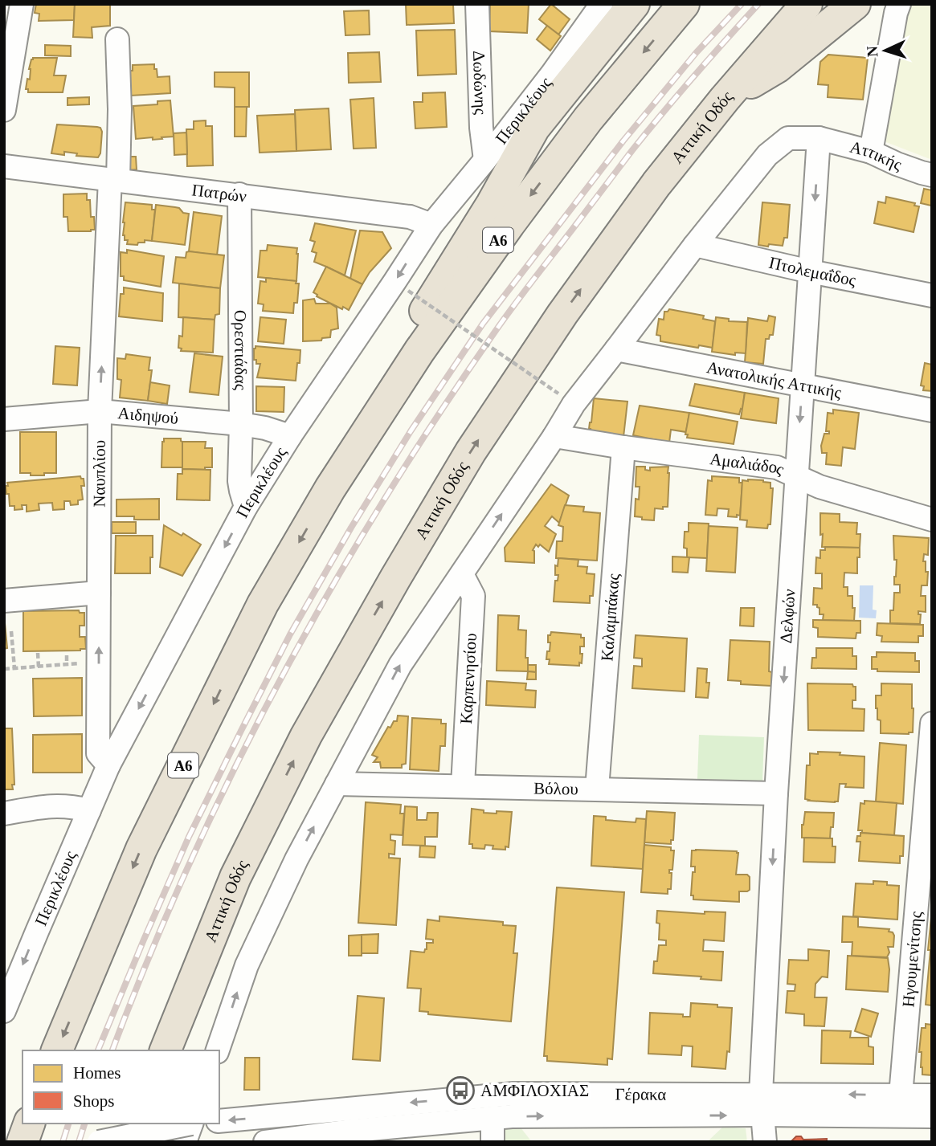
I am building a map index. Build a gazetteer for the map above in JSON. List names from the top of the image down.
{
  "streets": {
    "highway": ["Αττική Οδός", "Α6"],
    "street": [
      "Δωδώνης",
      "Περικλέους",
      "Αττικής",
      "Πατρών",
      "Πτολεμαΐδος",
      "Ορεστιάδας",
      "Ανατολικής Αττικής",
      "Αιδηψού",
      "Αμαλιάδος",
      "Ναυπλίου",
      "Δελφών",
      "Καλαμπάκας",
      "Καρπενησίου",
      "Βόλου",
      "Ηγουμενίτσης",
      "Γέρακα"
    ]
  },
  "crossings": [
    ["Δωδώνης", "Περικλέους"],
    ["Περικλέους", "Πατρών"],
    ["Περικλέους", "Ορεστιάδας"],
    ["Περικλέους", "Αιδηψού"],
    ["Περικλέους", "Ναυπλίου"],
    ["Αττικής", "Δελφών"],
    ["Πατρών", "Ορεστιάδας"],
    ["Πατρών", "Ναυπλίου"],
    ["Πτολεμαΐδος", "Δελφών"],
    ["Ορεστιάδας", "Αιδηψού"],
    ["Ανατολικής Αττικής", "Δελφών"],
    ["Αιδηψού", "Ναυπλίου"],
    ["Αμαλιάδος", "Δελφών"],
    ["Αμαλιάδος", "Καλαμπάκας"],
    ["Δελφών", "Βόλου"],
    ["Δελφών", "Γέρακα"],
    ["Καλαμπάκας", "Βόλου"],
    ["Καρπενησίου", "Βόλου"],
    ["Ηγουμενίτσης", "Γέρακα"]
  ],
  "one_way": ["Περικλέους", "Ναυπλίου", "Δελφών"],
  "places": {
    "bus stop": ["ΑΜΦΙΛΟΧΙΑΣ"]
  },
  "legend": ["Homes", "Shops"],
  "north": "left"
}
